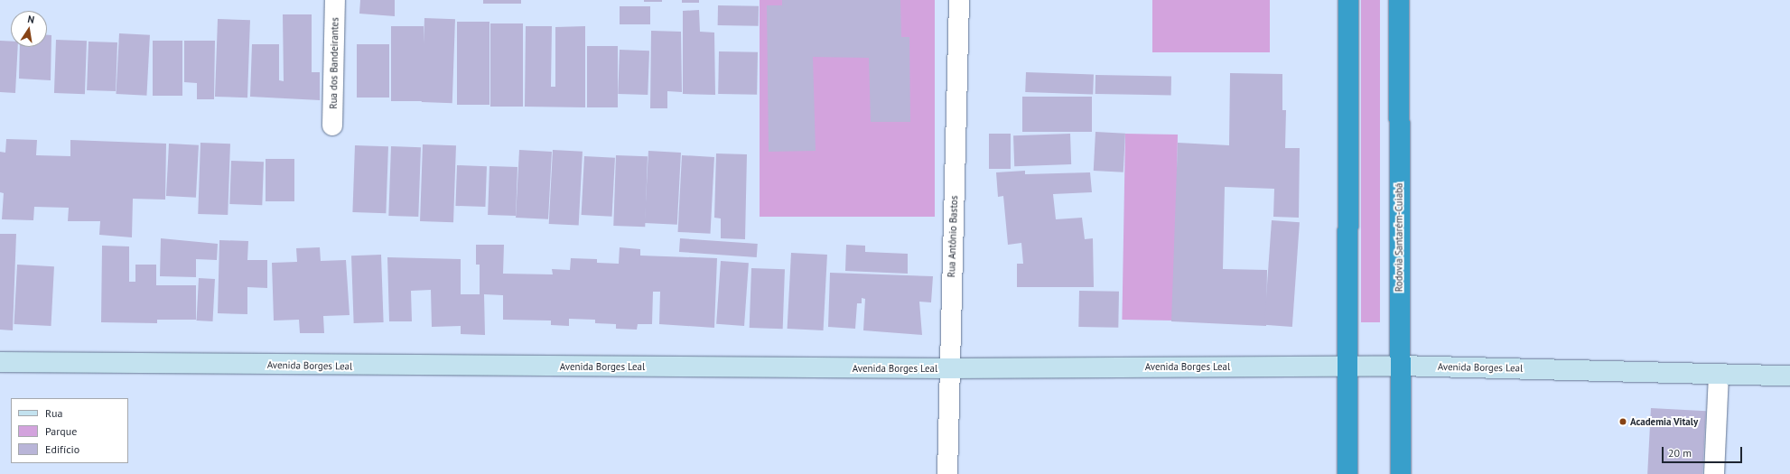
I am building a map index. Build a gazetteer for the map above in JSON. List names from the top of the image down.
{
  "streets": {
    "highway": ["Rodovia Santarém-Cuiabá"],
    "street": ["Rua dos Bandeirantes", "Rua Antônio Bastos", "Avenida Borges Leal"]
  },
  "crossings": [
    ["Rua Antônio Bastos", "Avenida Borges Leal"],
    ["Rodovia Santarém-Cuiabá", "Avenida Borges Leal"]
  ],
  "places": ["Academia Vitaly"],
  "legend": ["Rua", "Parque", "Edifício"],
  "scale_bar": "20 m",
  "north": "top"
}
